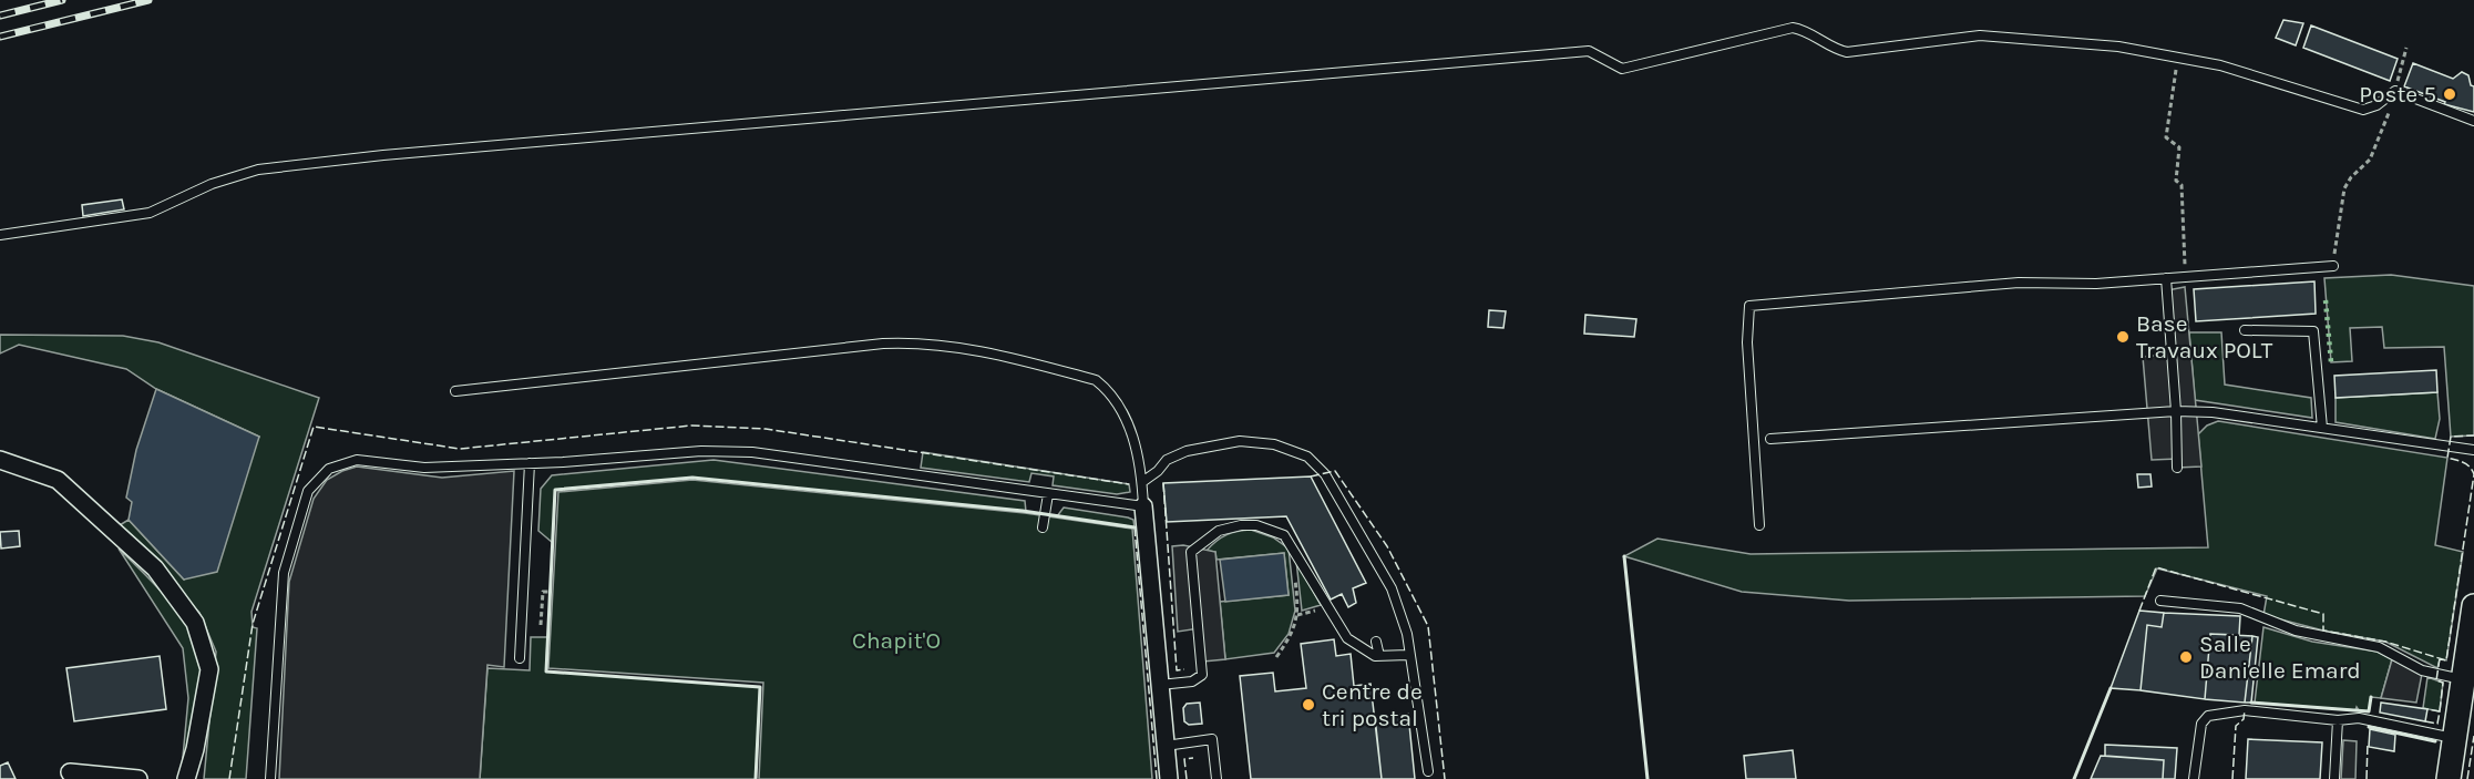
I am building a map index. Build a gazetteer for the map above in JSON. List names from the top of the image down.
{
  "parks": ["Chapit'O"],
  "places": [
    "Poste 5",
    "Base Travaux POLT",
    "Salle Danielle Emard",
    "Centre de tri postal"
  ]
}
